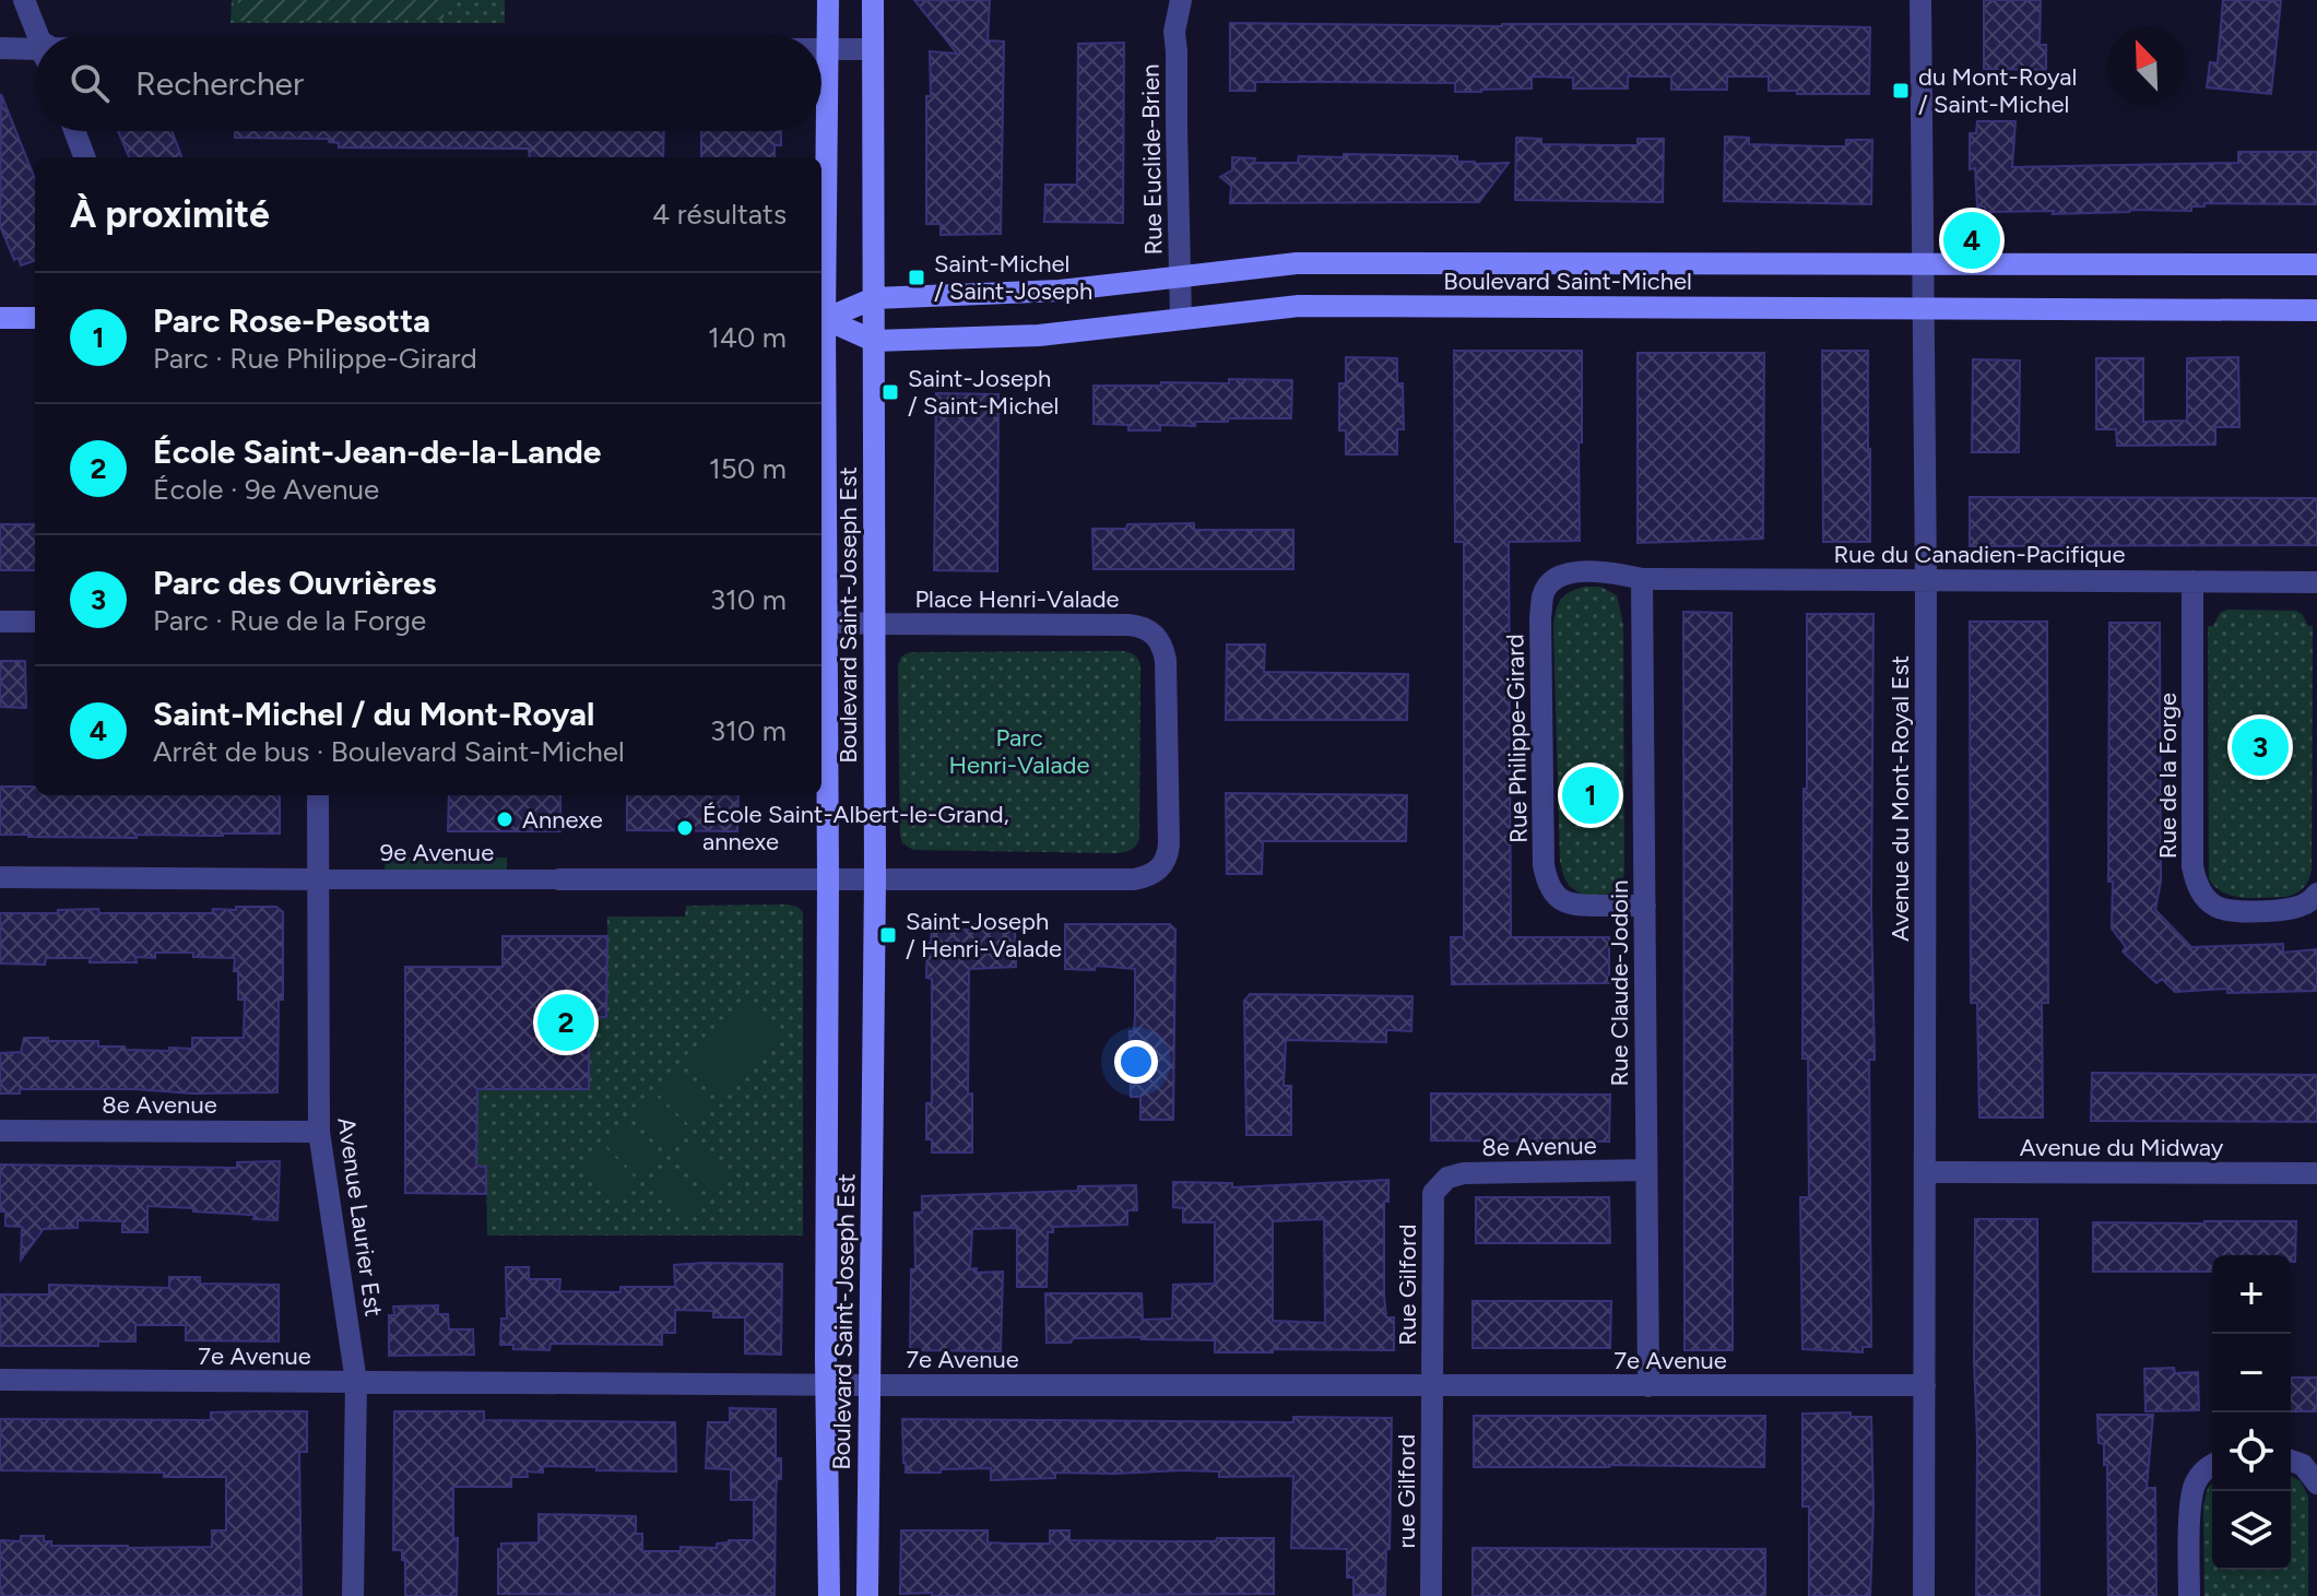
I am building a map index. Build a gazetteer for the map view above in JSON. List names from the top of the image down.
{
  "streets": {
    "main road": ["Boulevard Saint-Michel", "Boulevard Saint-Joseph Est"],
    "street": [
      "Rue Euclide-Brien",
      "Rue du Canadien-Pacifique",
      "Place Henri-Valade",
      "Rue Philippe-Girard",
      "Rue de la Forge",
      "Avenue du Mont-Royal Est",
      "9e Avenue",
      "Rue Claude-Jodoin",
      "8e Avenue",
      "Avenue du Midway",
      "Avenue Laurier Est",
      "Rue Gilford",
      "7e Avenue",
      "rue Gilford"
    ]
  },
  "crossings": [
    ["Rue Euclide-Brien", "Boulevard Saint-Michel"],
    ["Boulevard Saint-Michel", "Boulevard Saint-Joseph Est"],
    ["Boulevard Saint-Michel", "Avenue du Mont-Royal Est"],
    ["Rue du Canadien-Pacifique", "Rue Philippe-Girard"],
    ["Rue du Canadien-Pacifique", "Rue de la Forge"],
    ["Rue du Canadien-Pacifique", "Avenue du Mont-Royal Est"],
    ["Rue du Canadien-Pacifique", "Rue Claude-Jodoin"],
    ["Place Henri-Valade", "Boulevard Saint-Joseph Est"],
    ["Place Henri-Valade", "9e Avenue"],
    ["Boulevard Saint-Joseph Est", "9e Avenue"],
    ["Boulevard Saint-Joseph Est", "7e Avenue"],
    ["Rue Philippe-Girard", "Rue Claude-Jodoin"],
    ["Avenue du Mont-Royal Est", "Avenue du Midway"],
    ["Avenue du Mont-Royal Est", "7e Avenue"],
    ["9e Avenue", "Avenue Laurier Est"],
    ["Rue Claude-Jodoin", "8e Avenue"],
    ["Rue Claude-Jodoin", "7e Avenue"],
    ["8e Avenue", "Avenue Laurier Est"],
    ["8e Avenue", "Rue Gilford"],
    ["Avenue Laurier Est", "7e Avenue"],
    ["Rue Gilford", "7e Avenue"],
    ["Rue Gilford", "rue Gilford"],
    ["7e Avenue", "rue Gilford"]
  ],
  "parks": ["Parc Henri-Valade"],
  "places": {
    "transit": [
      "du Mont-Royal / Saint-Michel",
      "Saint-Michel / Saint-Joseph",
      "Saint-Joseph / Saint-Michel",
      "Saint-Joseph / Henri-Valade"
    ],
    "other": ["Annexe", "École Saint-Albert-le-Grand, annexe"]
  },
  "north": "top left",
  "page": {
    "search": "Rechercher",
    "heading": ["À proximité", "4 résultats"],
    "pins": [
      "4",
      "3",
      "1",
      "2"
    ],
    "list": [
      {
        "mark": "1",
        "name": "Parc Rose-Pesotta",
        "note": "Parc · Rue Philippe-Girard",
        "value": "140 m"
      },
      {
        "mark": "2",
        "name": "École Saint-Jean-de-la-Lande",
        "note": "École · 9e Avenue",
        "value": "150 m"
      },
      {
        "mark": "3",
        "name": "Parc des Ouvrières",
        "note": "Parc · Rue de la Forge",
        "value": "310 m"
      },
      {
        "mark": "4",
        "name": "Saint-Michel / du Mont-Royal",
        "note": "Arrêt de bus · Boulevard Saint-Michel",
        "value": "310 m"
      }
    ],
    "map_buttons": ["+", "−"]
  }
}
